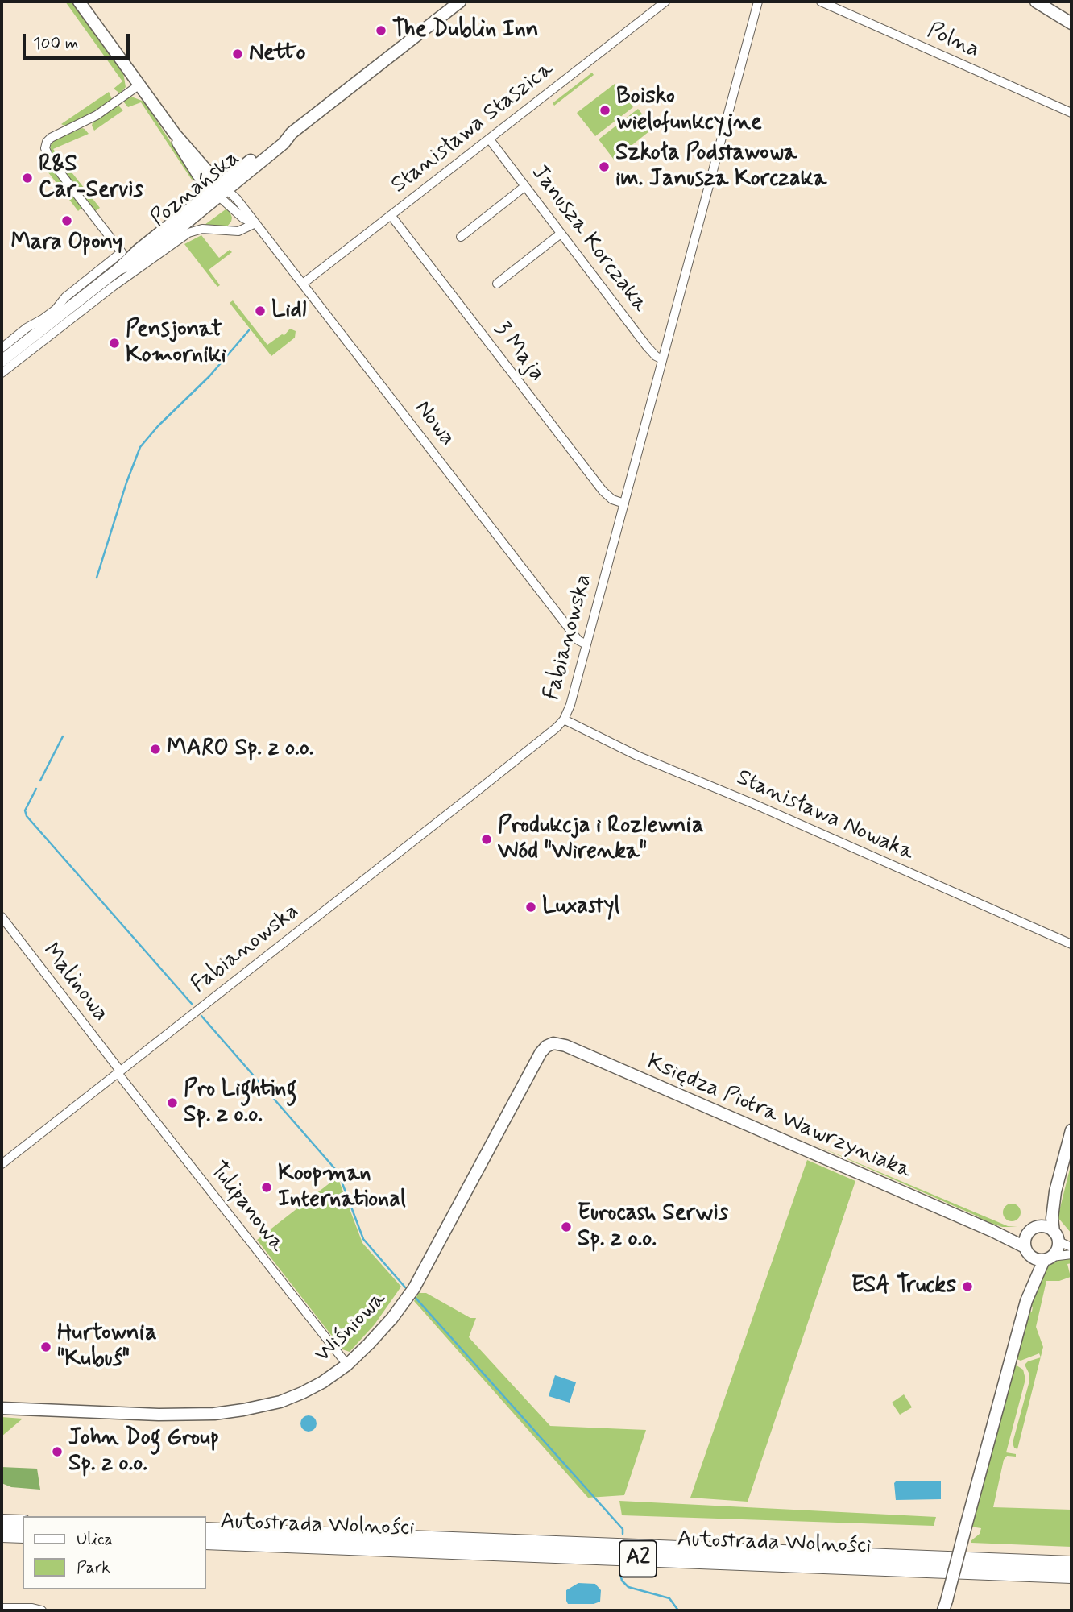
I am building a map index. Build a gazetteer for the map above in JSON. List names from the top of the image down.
{
  "streets": {
    "highway": ["Autostrada Wolności", "A2"],
    "street": [
      "Polna",
      "Stanisława Staszica",
      "Poznańska",
      "Janusza Korczaka",
      "3 Maja",
      "Nowa",
      "Fabianowska",
      "Stanisława Nowaka",
      "Malinowa",
      "Księdza Piotra Wawrzyniaka",
      "Tulipanowa",
      "Wiśniowa"
    ]
  },
  "crossings": [
    ["Stanisława Staszica", "Janusza Korczaka"],
    ["Stanisława Staszica", "3 Maja"],
    ["Stanisława Staszica", "Nowa"],
    ["Poznańska", "Nowa"],
    ["Janusza Korczaka", "Fabianowska"],
    ["3 Maja", "Fabianowska"],
    ["Nowa", "Fabianowska"],
    ["Fabianowska", "Stanisława Nowaka"],
    ["Fabianowska", "Malinowa"],
    ["Fabianowska", "Tulipanowa"],
    ["Malinowa", "Tulipanowa"],
    ["Księdza Piotra Wawrzyniaka", "Wiśniowa"],
    ["Tulipanowa", "Wiśniowa"]
  ],
  "places": [
    "The Dublin Inn",
    "Netto",
    "Boisko wielofunkcyjne",
    "Szkoła Podstawowa im. Janusza Korczaka",
    "R&S Car-Servis",
    "Mara Opony",
    "Lidl",
    "Pensjonat Komorniki",
    "MARO Sp. z o.o.",
    "Produkcja i Rozlewnia Wód \"Wirenka\"",
    "Luxastyl",
    "Pro Lighting Sp. z o.o.",
    "Koopman International",
    "Eurocash Serwis Sp. z o.o.",
    "ESA Trucks",
    "Hurtownia \"Kubuś\"",
    "John Dog Group Sp. z o.o."
  ],
  "legend": ["Ulica", "Park"],
  "scale_bar": "100 m"
}
